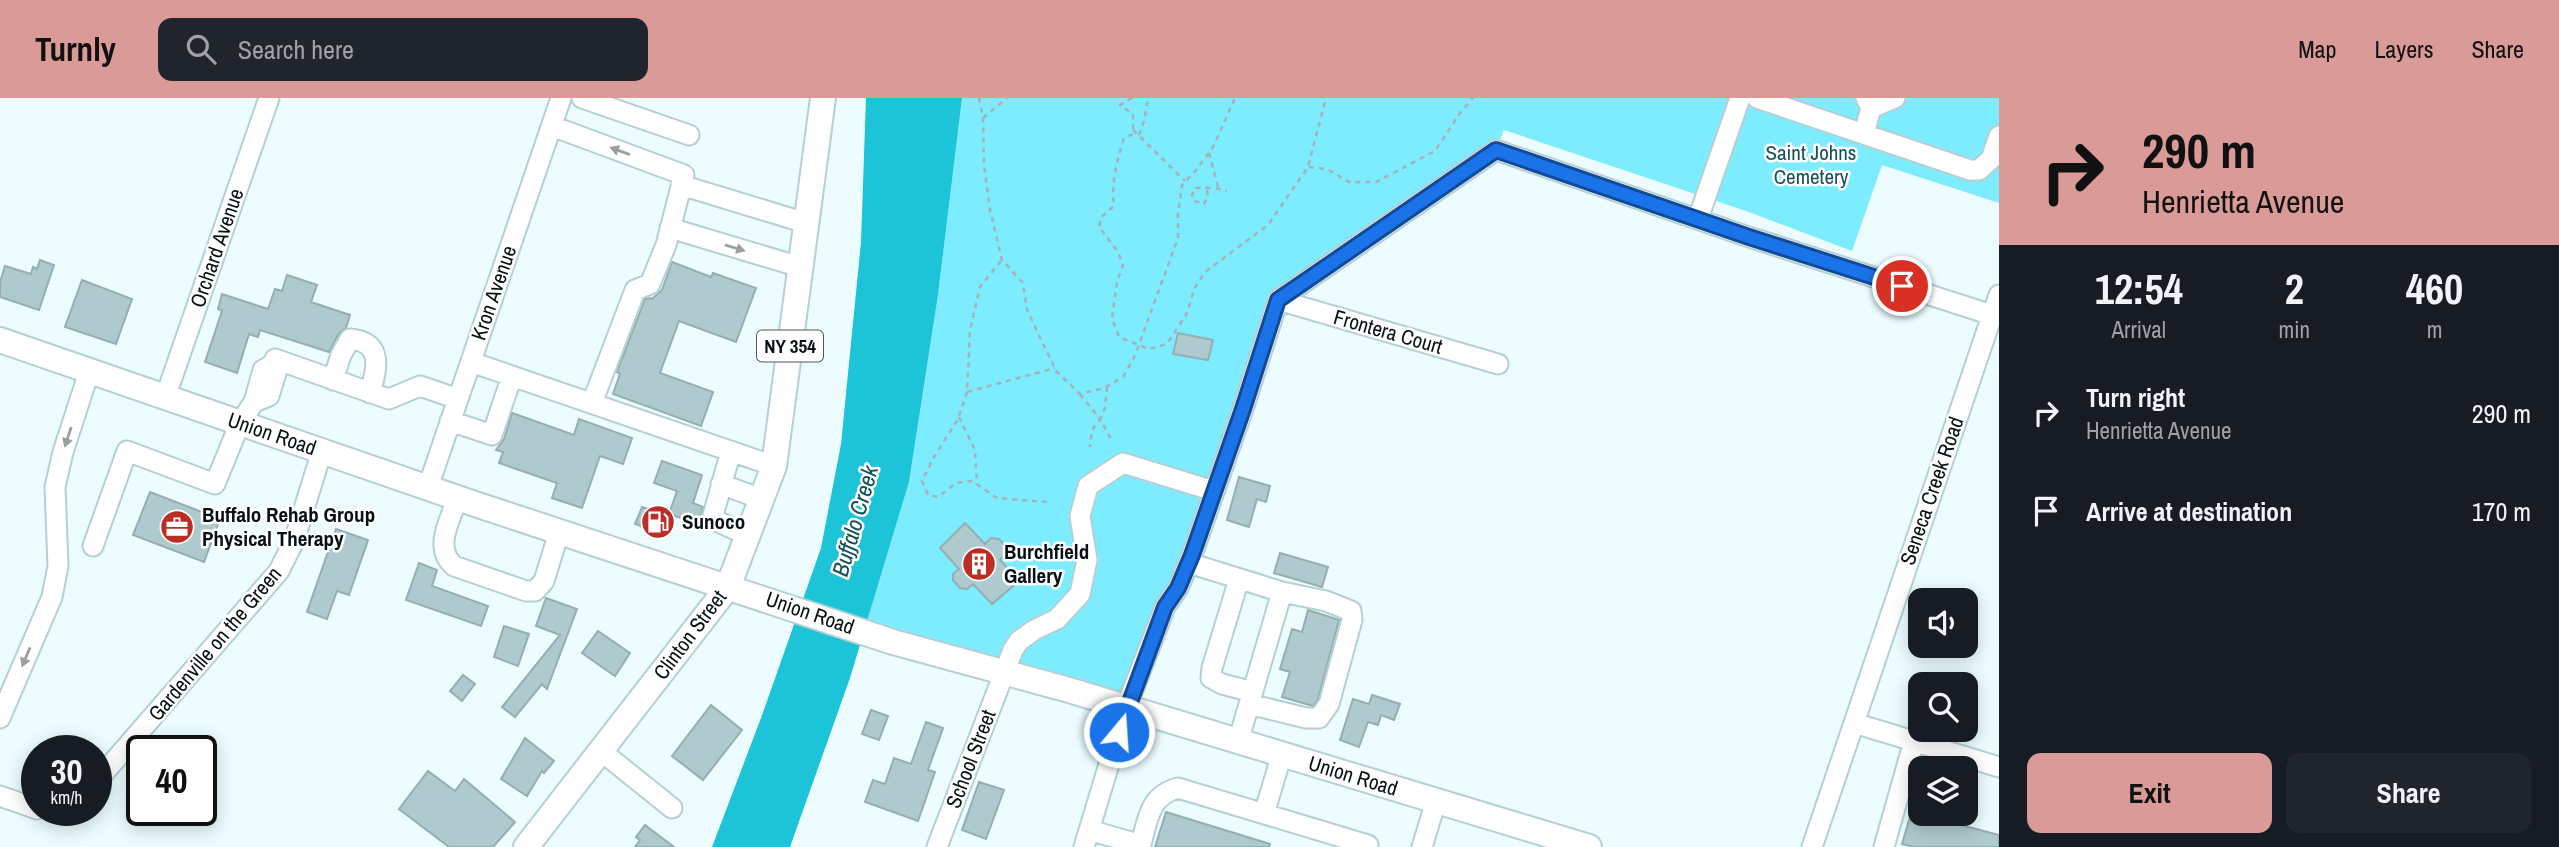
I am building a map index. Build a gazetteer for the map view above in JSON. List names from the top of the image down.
{
  "streets": {
    "main road": ["NY 354", "Union Road", "Clinton Street"],
    "street": [
      "Orchard Avenue",
      "Kron Avenue",
      "Frontera Court",
      "Seneca Creek Road",
      "Gardenville on the Green",
      "School Street"
    ]
  },
  "crossings": [
    ["Orchard Avenue", "Union Road"],
    ["Kron Avenue", "Union Road"],
    ["Union Road", "Clinton Street"],
    ["Union Road", "Gardenville on the Green"],
    ["Union Road", "School Street"]
  ],
  "water": ["Buffalo Creek"],
  "parks": ["Saint Johns Cemetery"],
  "places": {
    "fuel station": ["Sunoco"],
    "office": ["Buffalo Rehab Group Physical Therapy"],
    "building": ["Burchfield Gallery"]
  },
  "page": {
    "header": "Turnly",
    "search": "Search here",
    "nav": ["Map", "Layers", "Share"],
    "turn": ["290 m", "Henrietta Avenue"],
    "eta": [
      "12:54",
      "Arrival",
      "2",
      "min",
      "460",
      "m"
    ],
    "list": [
      {
        "name": "Turn right",
        "note": "Henrietta Avenue",
        "value": "290 m"
      },
      {
        "name": "Arrive at destination",
        "value": "170 m"
      }
    ],
    "speed": "30 km/h",
    "limit": "40",
    "buttons": ["Exit", "Share"]
  }
}
